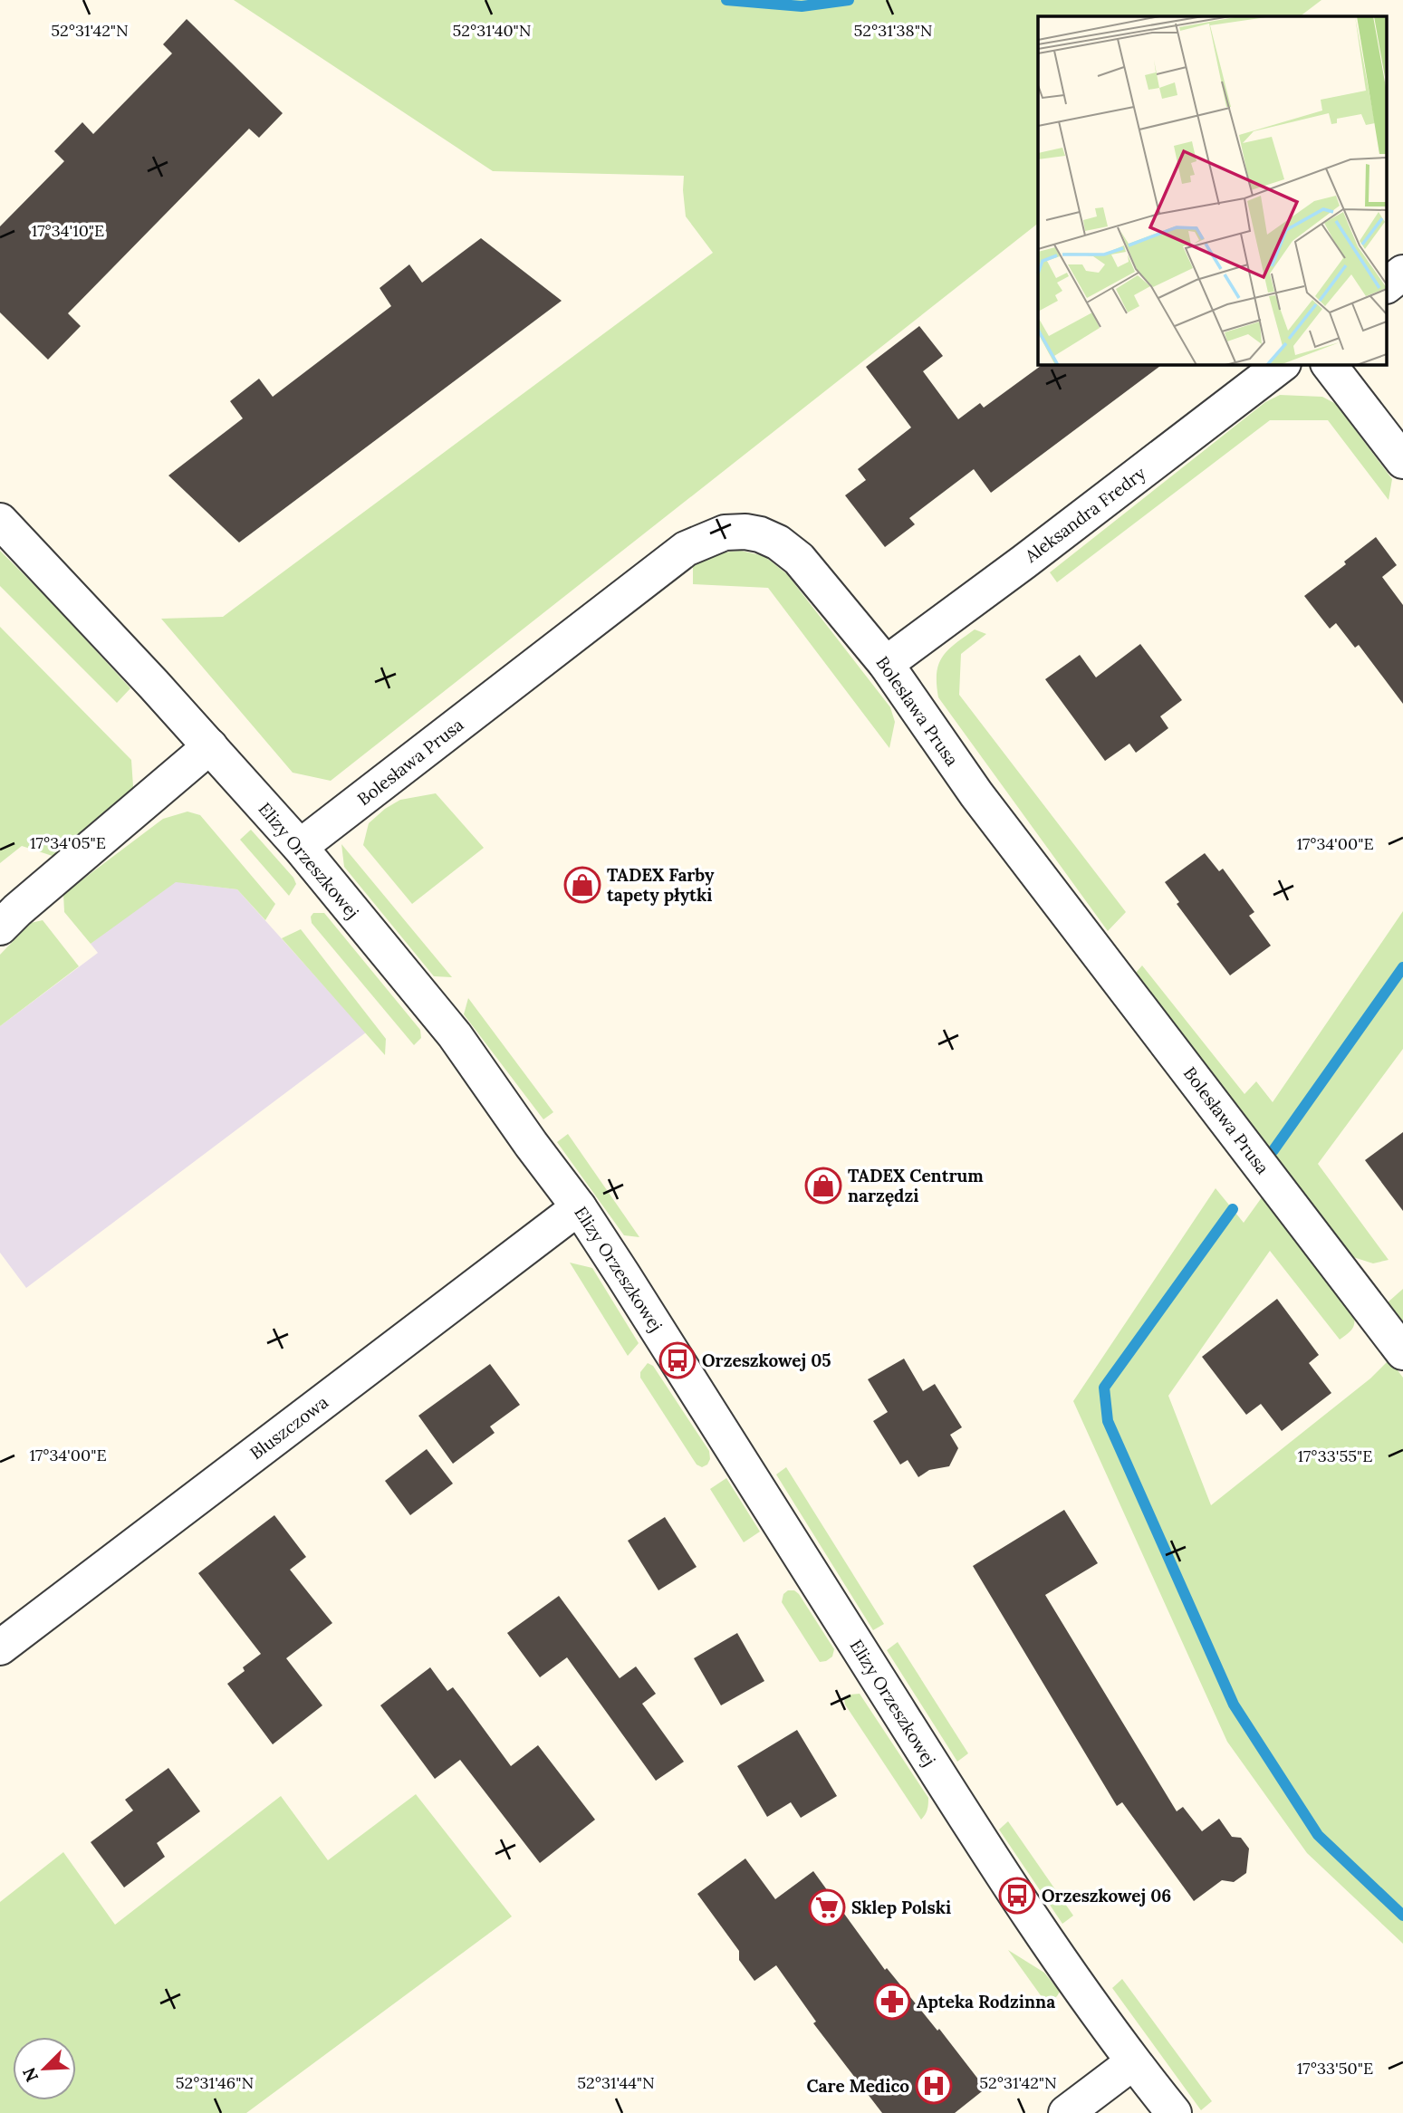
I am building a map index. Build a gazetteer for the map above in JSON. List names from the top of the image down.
{
  "streets": {
    "street": [
      "Aleksandra Fredry",
      "Bolesława Prusa",
      "Elizy Orzeszkowej",
      "Bluszczowa"
    ]
  },
  "crossings": [
    ["Aleksandra Fredry", "Bolesława Prusa"],
    ["Bolesława Prusa", "Elizy Orzeszkowej"],
    ["Elizy Orzeszkowej", "Bluszczowa"]
  ],
  "places": {
    "shop": ["TADEX Farby tapety płytki", "TADEX Centrum narzędzi"],
    "bus stop": ["Orzeszkowej 05", "Orzeszkowej 06"],
    "supermarket": ["Sklep Polski"],
    "pharmacy": ["Apteka Rodzinna"],
    "hospital": ["Care Medico"]
  },
  "north": "bottom left",
  "coordinates": [
    "52°31'42\"N",
    "52°31'40\"N",
    "52°31'38\"N",
    "17°34'10\"E",
    "17°34'05\"E",
    "17°34'00\"E",
    "17°33'55\"E",
    "17°33'50\"E",
    "52°31'46\"N",
    "52°31'44\"N"
  ]
}
